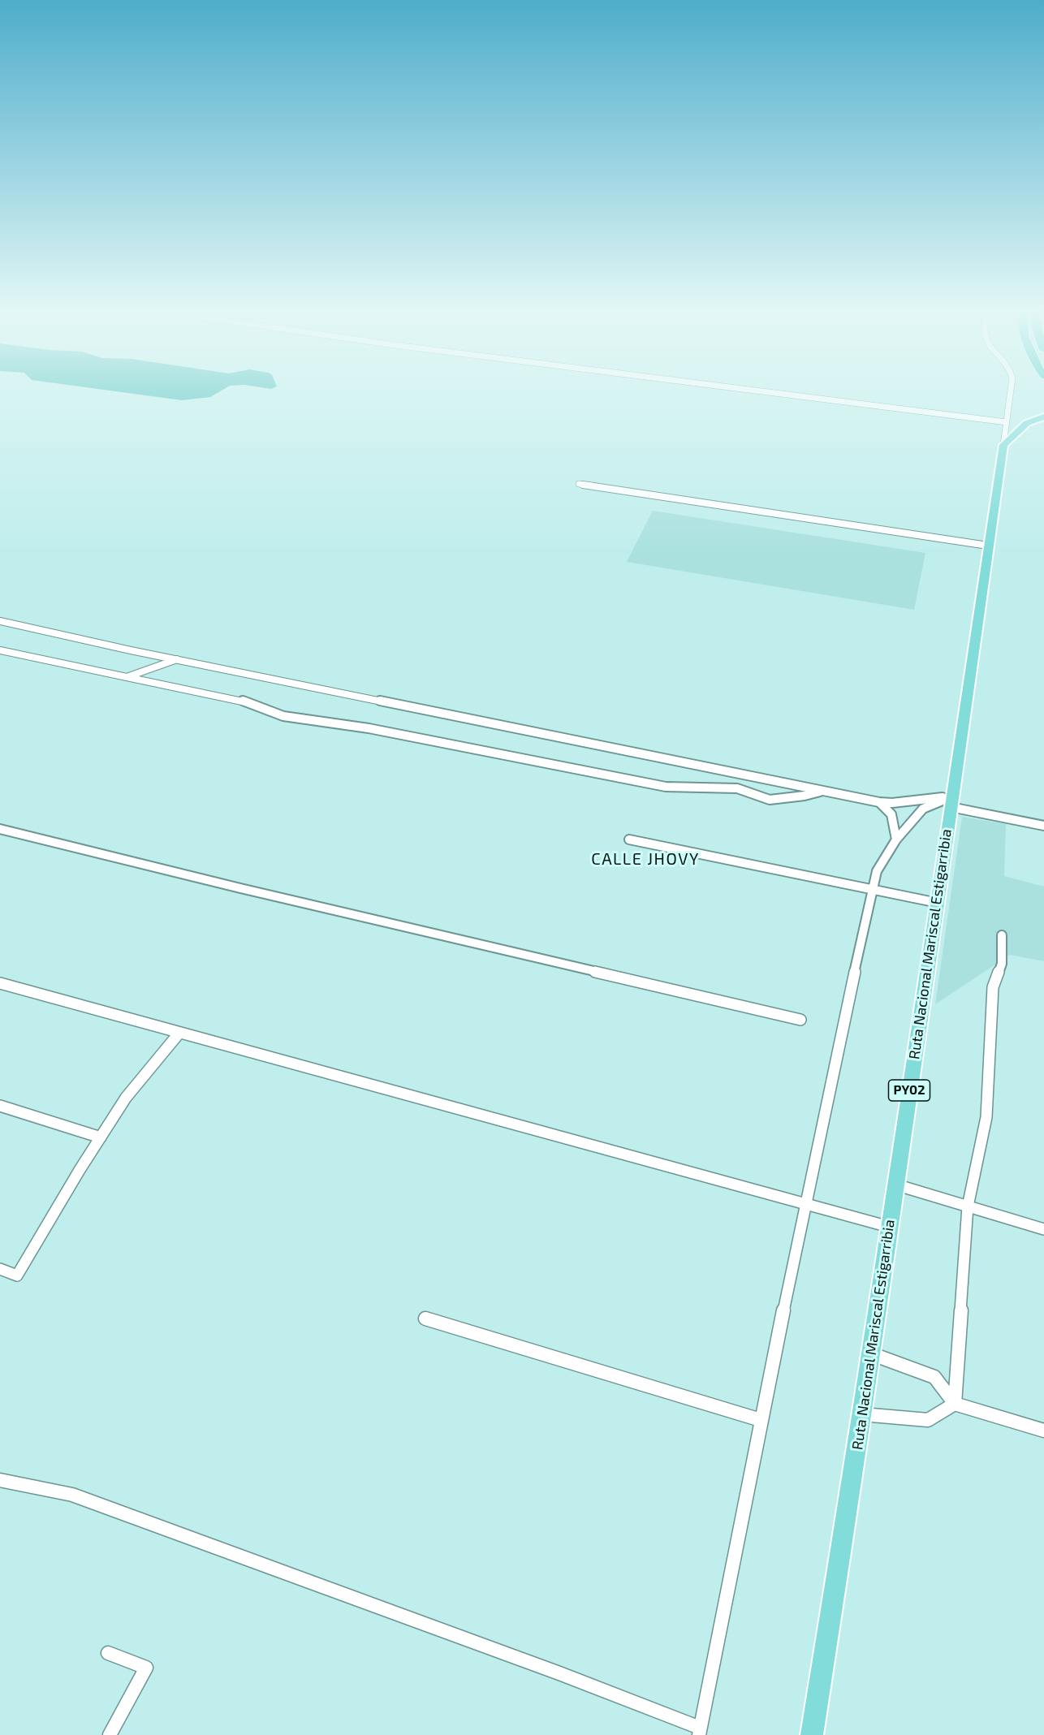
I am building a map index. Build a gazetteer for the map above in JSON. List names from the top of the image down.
{
  "streets": {
    "main road": ["Ruta Nacional Mariscal Estigarribia", "PY02"]
  },
  "districts": ["CALLE JHOVY"]
}
